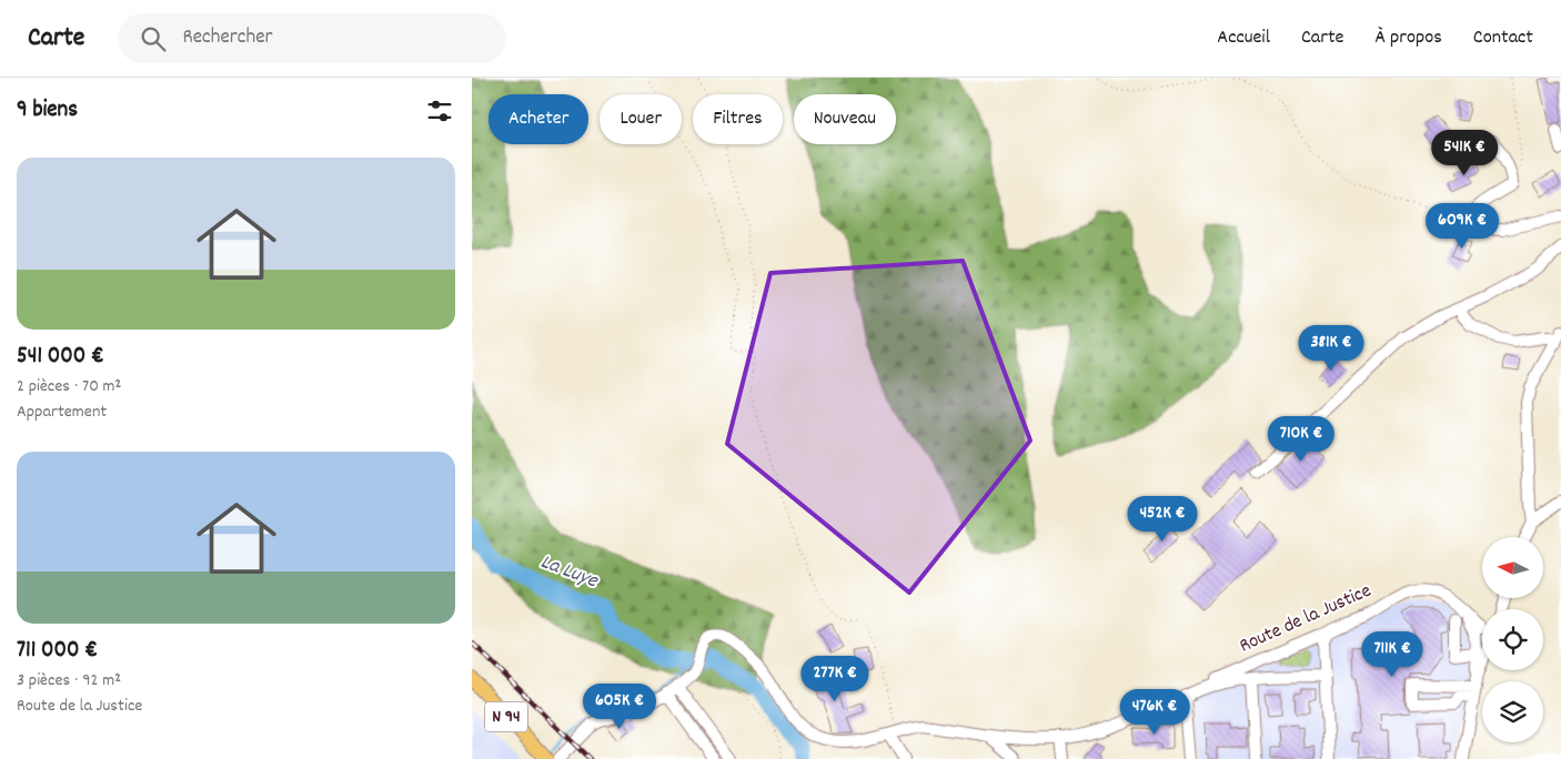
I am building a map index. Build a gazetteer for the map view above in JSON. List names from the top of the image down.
{
  "streets": {
    "main road": ["N 94"],
    "street": ["Route de la Justice"]
  },
  "water": ["La Luye"],
  "north": "left",
  "page": {
    "header": "Carte",
    "search": "Rechercher",
    "nav": [
      "Accueil",
      "Carte",
      "À propos",
      "Contact"
    ],
    "heading": "9 biens",
    "chip": [
      "Acheter",
      "Louer",
      "Filtres",
      "Nouveau"
    ],
    "price": [
      "541K €",
      "609K €",
      "381K €",
      "710K €",
      "452K €",
      "711K €",
      "277K €",
      "605K €",
      "476K €"
    ],
    "list": [
      {
        "name": "541 000 €",
        "note": "2 pièces · 70 m² · Appartement"
      },
      {
        "name": "711 000 €",
        "note": "3 pièces · 92 m² · Route de la Justice"
      }
    ]
  }
}
